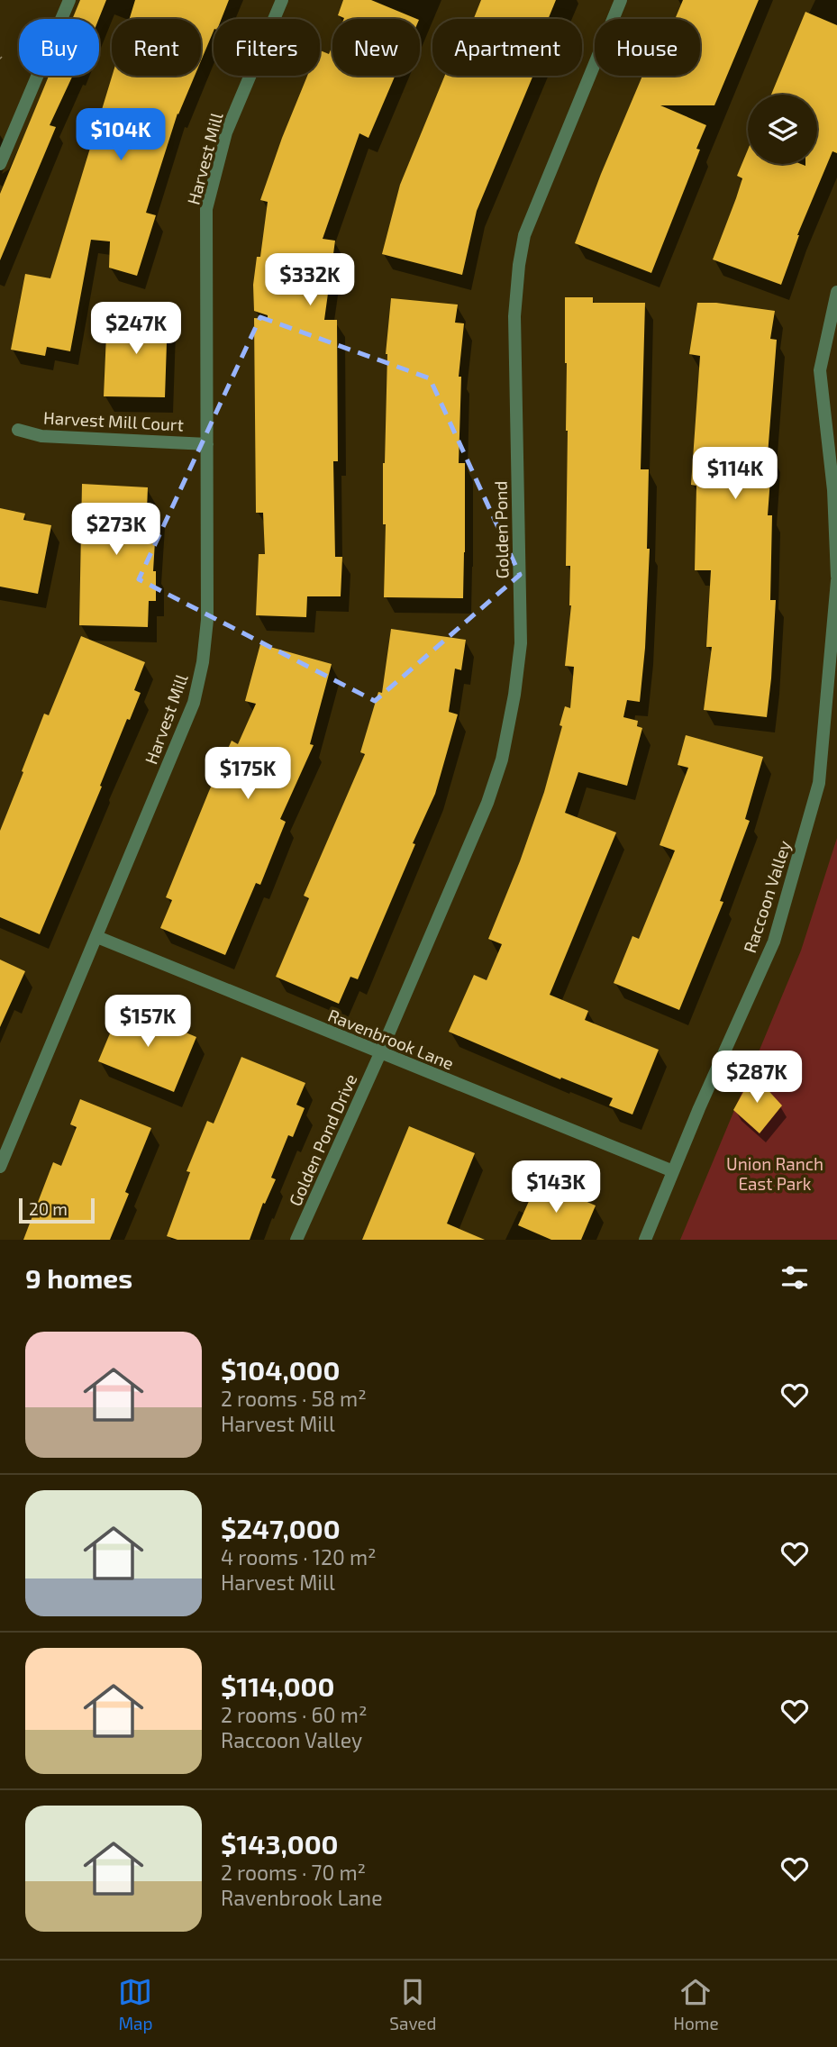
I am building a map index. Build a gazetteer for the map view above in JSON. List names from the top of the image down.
{
  "streets": {
    "street": [
      "Harvest Mill",
      "Harvest Mill Court",
      "Golden Pond",
      "Raccoon Valley",
      "Ravenbrook Lane",
      "Golden Pond Drive"
    ]
  },
  "crossings": [
    ["Harvest Mill", "Harvest Mill Court"],
    ["Harvest Mill", "Ravenbrook Lane"],
    ["Golden Pond", "Ravenbrook Lane"],
    ["Golden Pond", "Golden Pond Drive"],
    ["Raccoon Valley", "Ravenbrook Lane"],
    ["Ravenbrook Lane", "Golden Pond Drive"]
  ],
  "parks": ["Union Ranch East Park"],
  "scale_bar": "20 m",
  "page": {
    "chip": [
      "Buy",
      "Rent",
      "Filters",
      "New",
      "Apartment",
      "House"
    ],
    "price": [
      "$104K",
      "$332K",
      "$247K",
      "$114K",
      "$273K",
      "$175K",
      "$157K",
      "$287K",
      "$143K"
    ],
    "scale": "20 m",
    "heading": "9 homes",
    "list": [
      {
        "name": "$104,000",
        "note": "2 rooms · 58 m² · Harvest Mill"
      },
      {
        "name": "$247,000",
        "note": "4 rooms · 120 m² · Harvest Mill"
      },
      {
        "name": "$114,000",
        "note": "2 rooms · 60 m² · Raccoon Valley"
      },
      {
        "name": "$143,000",
        "note": "2 rooms · 70 m² · Ravenbrook Lane"
      }
    ],
    "tabs": ["Map", "Saved", "Home"]
  }
}
